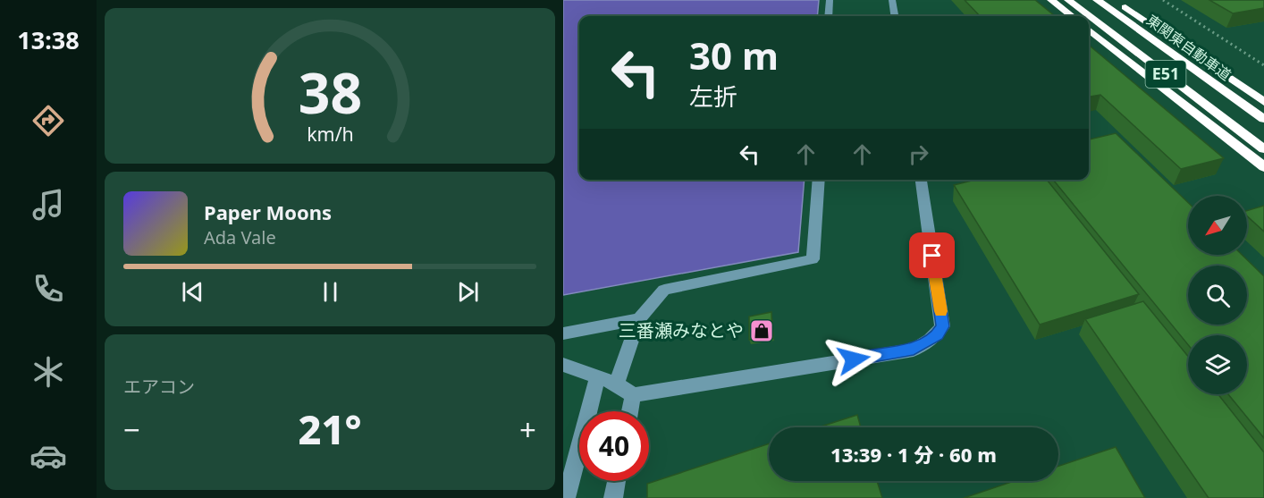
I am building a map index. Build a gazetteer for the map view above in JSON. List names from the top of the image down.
{
  "streets": {
    "highway": ["東関東自動車道", "E51"]
  },
  "places": {
    "shop": ["三番瀬みなとや"]
  },
  "north": "bottom left",
  "page": {
    "tabs": "13:38",
    "turn": ["30 m", "左折"],
    "song": ["Paper Moons", "Ada Vale"],
    "tile": "エアコン",
    "heat": ["−", "21°", "+"],
    "limit": "40",
    "trip": "13:39 · 1 分 · 60 m",
    "gauge": ["38", "km/h"]
  }
}
